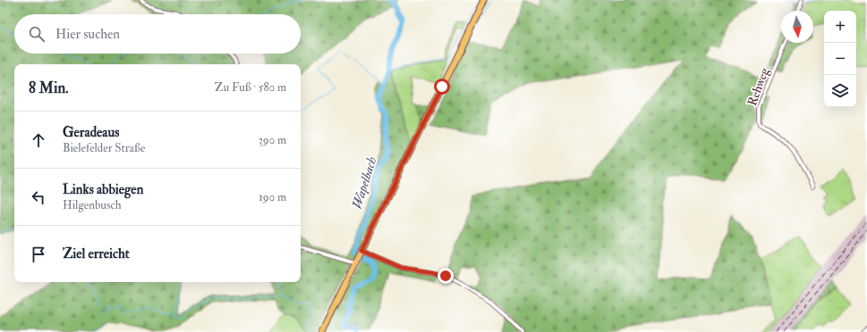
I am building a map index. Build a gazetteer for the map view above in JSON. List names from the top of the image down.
{
  "streets": {
    "street": ["Rehweg"]
  },
  "water": ["Wapelbach"],
  "north": "bottom",
  "page": {
    "map_buttons": ["+", "−"],
    "search": "Hier suchen",
    "heading": ["8 Min.", "Zu Fuß · 580 m"],
    "list": [
      ["Geradeaus", "Bielefelder Straße", "390 m"],
      ["Links abbiegen", "Hilgenbusch", "190 m"],
      "Ziel erreicht"
    ]
  }
}
